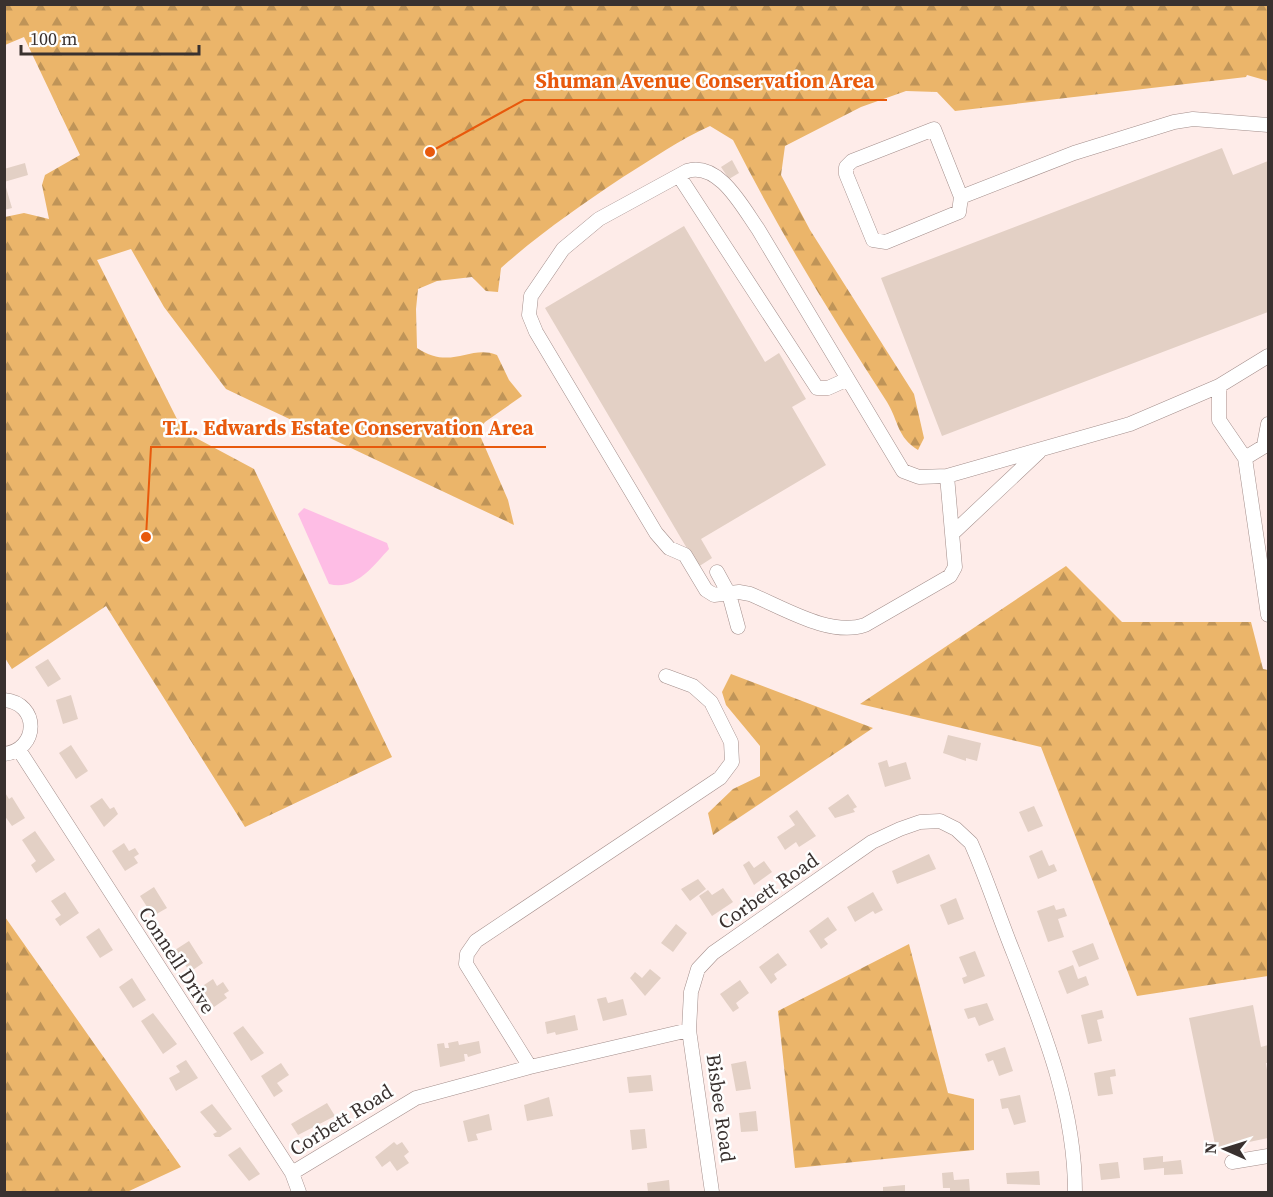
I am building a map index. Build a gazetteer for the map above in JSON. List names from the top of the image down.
{
  "streets": {
    "street": ["Corbett Road", "Connell Drive", "Bisbee Road"]
  },
  "crossings": [
    ["Corbett Road", "Connell Drive"],
    ["Corbett Road", "Bisbee Road"]
  ],
  "places": ["Shuman Avenue Conservation Area", "T.L. Edwards Estate Conservation Area"],
  "scale_bar": "100 m",
  "north": "left"
}
